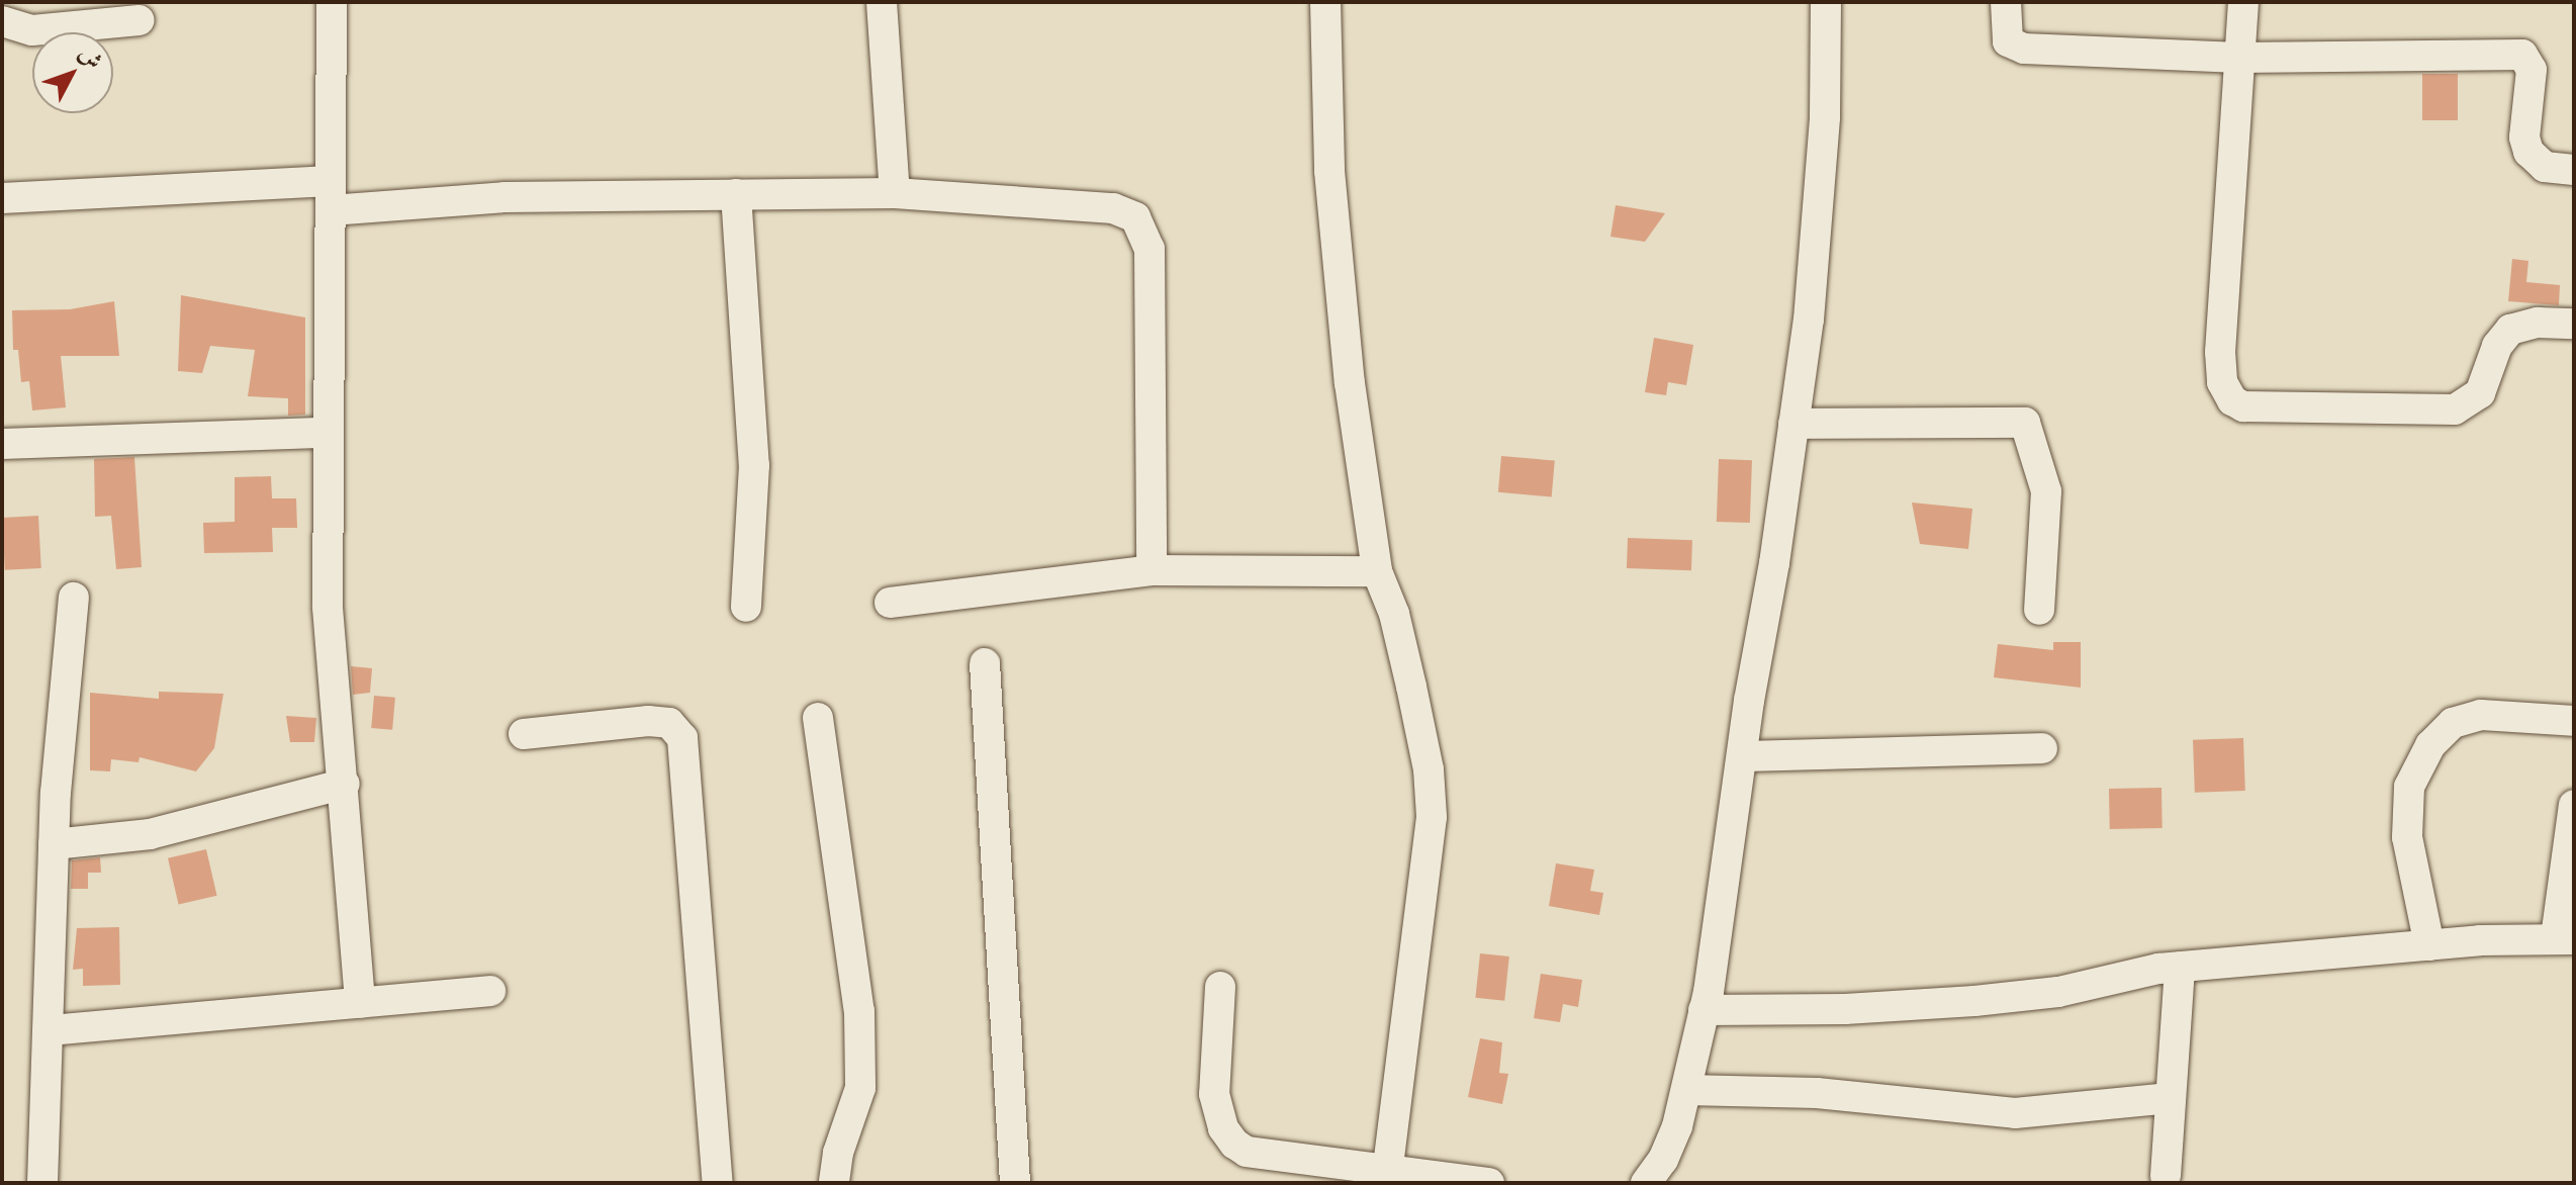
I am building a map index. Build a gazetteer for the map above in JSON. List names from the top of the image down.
{
  "north": "top right"
}
